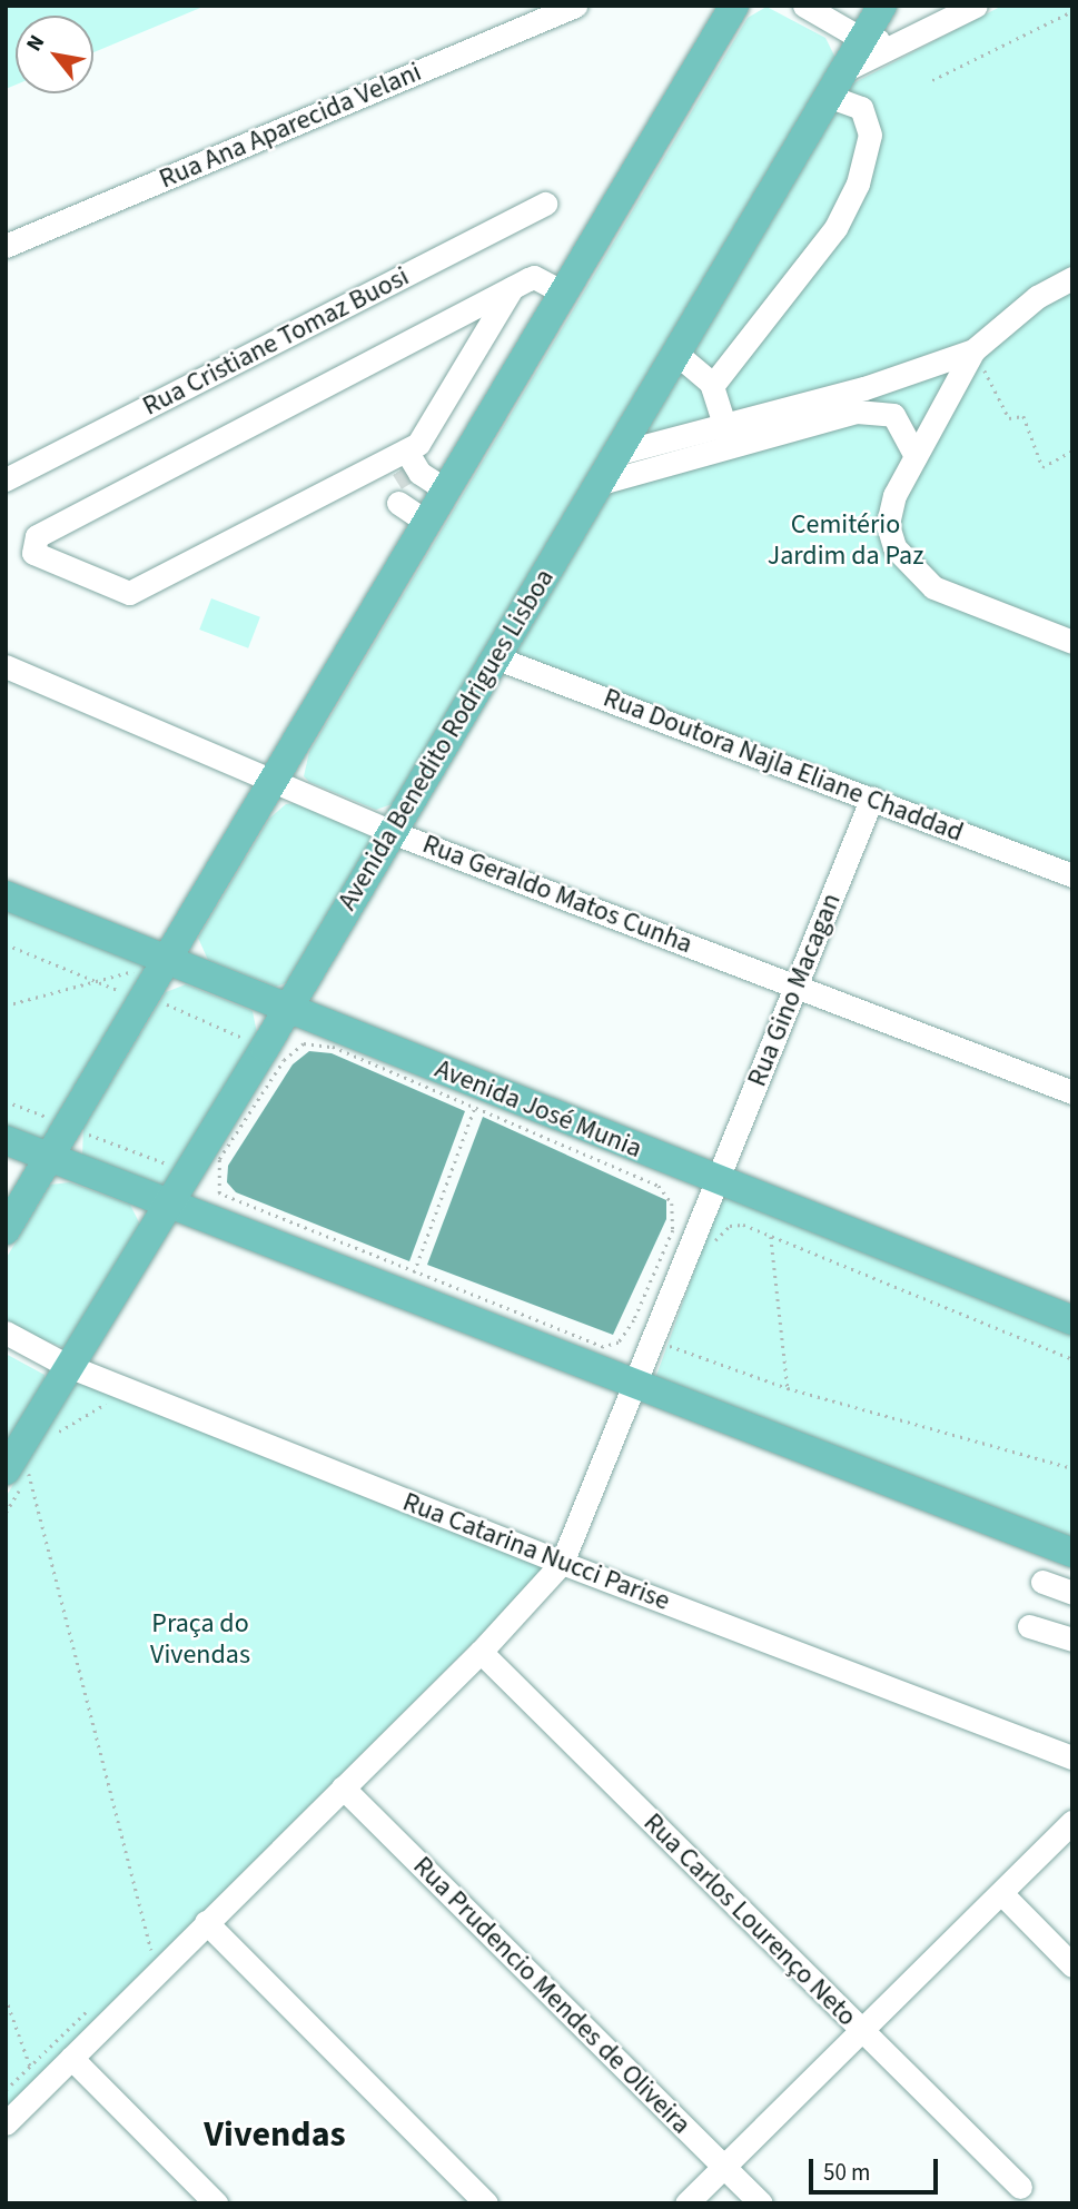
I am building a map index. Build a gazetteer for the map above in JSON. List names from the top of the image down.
{
  "streets": {
    "main road": ["Avenida Benedito Rodrigues Lisboa", "Avenida José Munia"],
    "street": [
      "Rua Ana Aparecida Velani",
      "Rua Cristiane Tomaz Buosi",
      "Rua Doutora Najla Eliane Chaddad",
      "Rua Geraldo Matos Cunha",
      "Rua Gino Macagan",
      "Rua Catarina Nucci Parise",
      "Rua Carlos Lourenço Neto",
      "Rua Prudencio Mendes de Oliveira"
    ]
  },
  "crossings": [
    ["Avenida Benedito Rodrigues Lisboa", "Rua Doutora Najla Eliane Chaddad"],
    ["Avenida Benedito Rodrigues Lisboa", "Rua Geraldo Matos Cunha"],
    ["Avenida Benedito Rodrigues Lisboa", "Avenida José Munia"],
    ["Avenida Benedito Rodrigues Lisboa", "Rua Catarina Nucci Parise"],
    ["Rua Doutora Najla Eliane Chaddad", "Rua Gino Macagan"],
    ["Rua Geraldo Matos Cunha", "Rua Gino Macagan"],
    ["Rua Gino Macagan", "Avenida José Munia"],
    ["Rua Gino Macagan", "Rua Catarina Nucci Parise"],
    ["Rua Gino Macagan", "Rua Carlos Lourenço Neto"],
    ["Rua Gino Macagan", "Rua Prudencio Mendes de Oliveira"]
  ],
  "districts": ["Vivendas"],
  "parks": ["Cemitério Jardim da Paz", "Praça do Vivendas"],
  "scale_bar": "50 m",
  "north": "top left"
}
